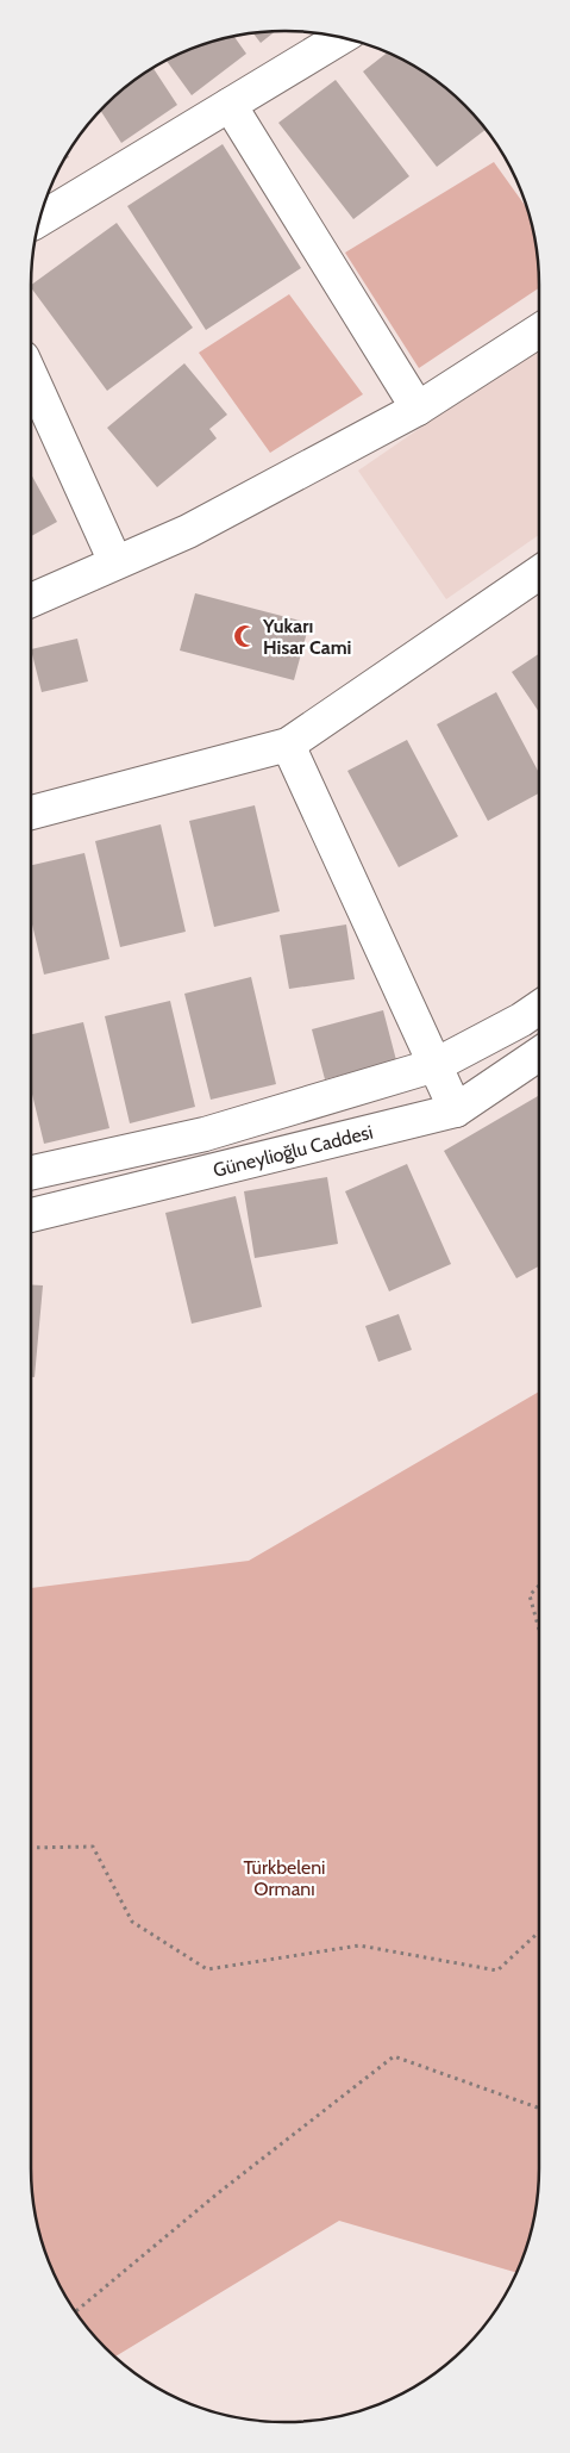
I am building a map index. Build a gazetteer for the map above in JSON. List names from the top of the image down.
{
  "streets": {
    "street": ["Güneylioğlu Caddesi"]
  },
  "parks": ["Türkbeleni Ormanı"],
  "places": {
    "mosque": ["Yukarı Hisar Cami"]
  }
}
